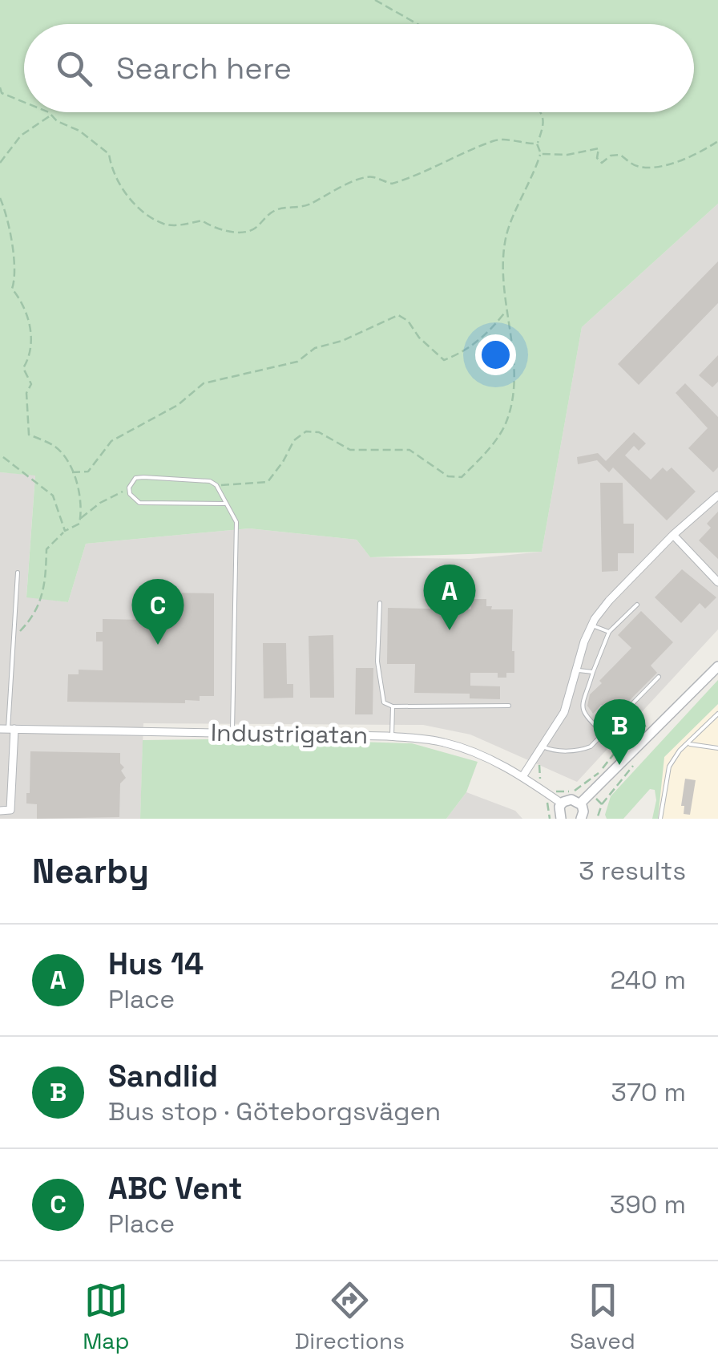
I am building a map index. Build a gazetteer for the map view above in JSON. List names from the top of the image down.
{
  "streets": {
    "street": ["Industrigatan"]
  },
  "page": {
    "search": "Search here",
    "pins": ["A", "C", "B"],
    "heading": ["Nearby", "3 results"],
    "list": [
      {
        "mark": "A",
        "name": "Hus 14",
        "note": "Place",
        "value": "240 m"
      },
      {
        "mark": "B",
        "name": "Sandlid",
        "note": "Bus stop · Göteborgsvägen",
        "value": "370 m"
      },
      {
        "mark": "C",
        "name": "ABC Vent",
        "note": "Place",
        "value": "390 m"
      }
    ],
    "nav": ["Map", "Directions", "Saved"]
  }
}
